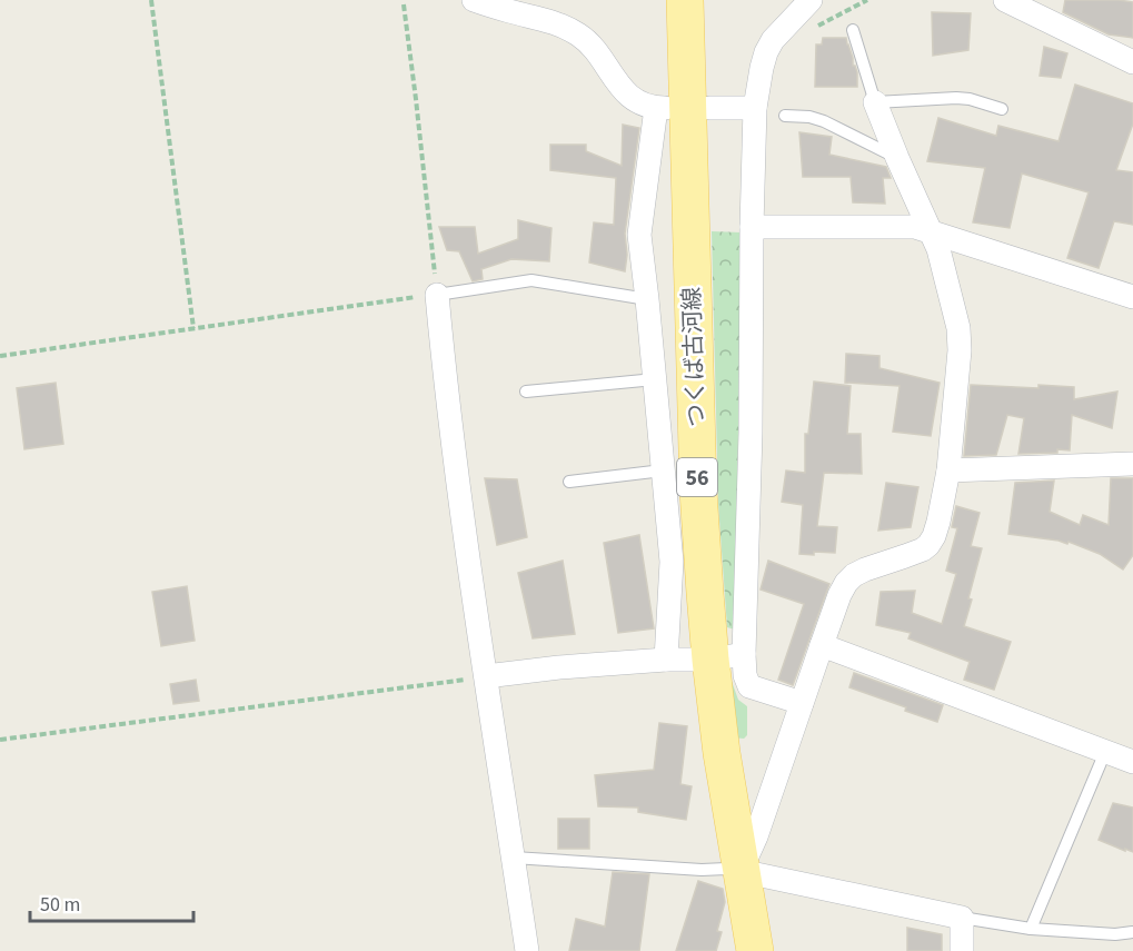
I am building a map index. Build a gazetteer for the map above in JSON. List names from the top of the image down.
{
  "streets": {
    "main road": ["つくば古河線", "56"]
  },
  "scale_bar": "50 m"
}
